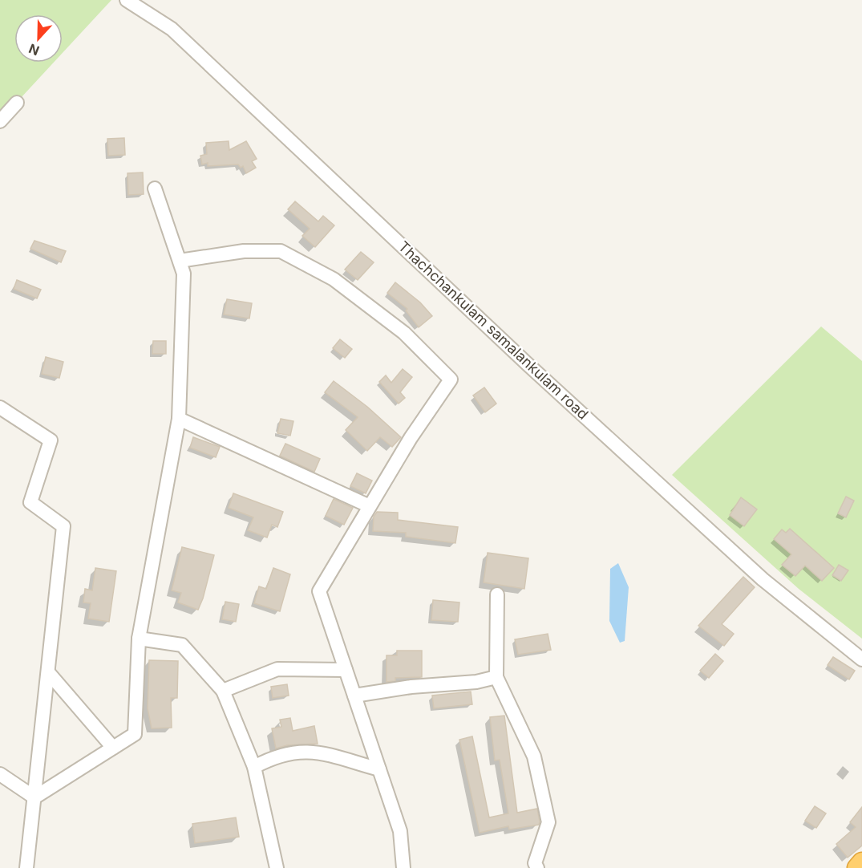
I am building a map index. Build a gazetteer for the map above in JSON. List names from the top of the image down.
{
  "streets": {
    "street": ["Thachchankulam samalankulam road"]
  },
  "north": "bottom"
}
